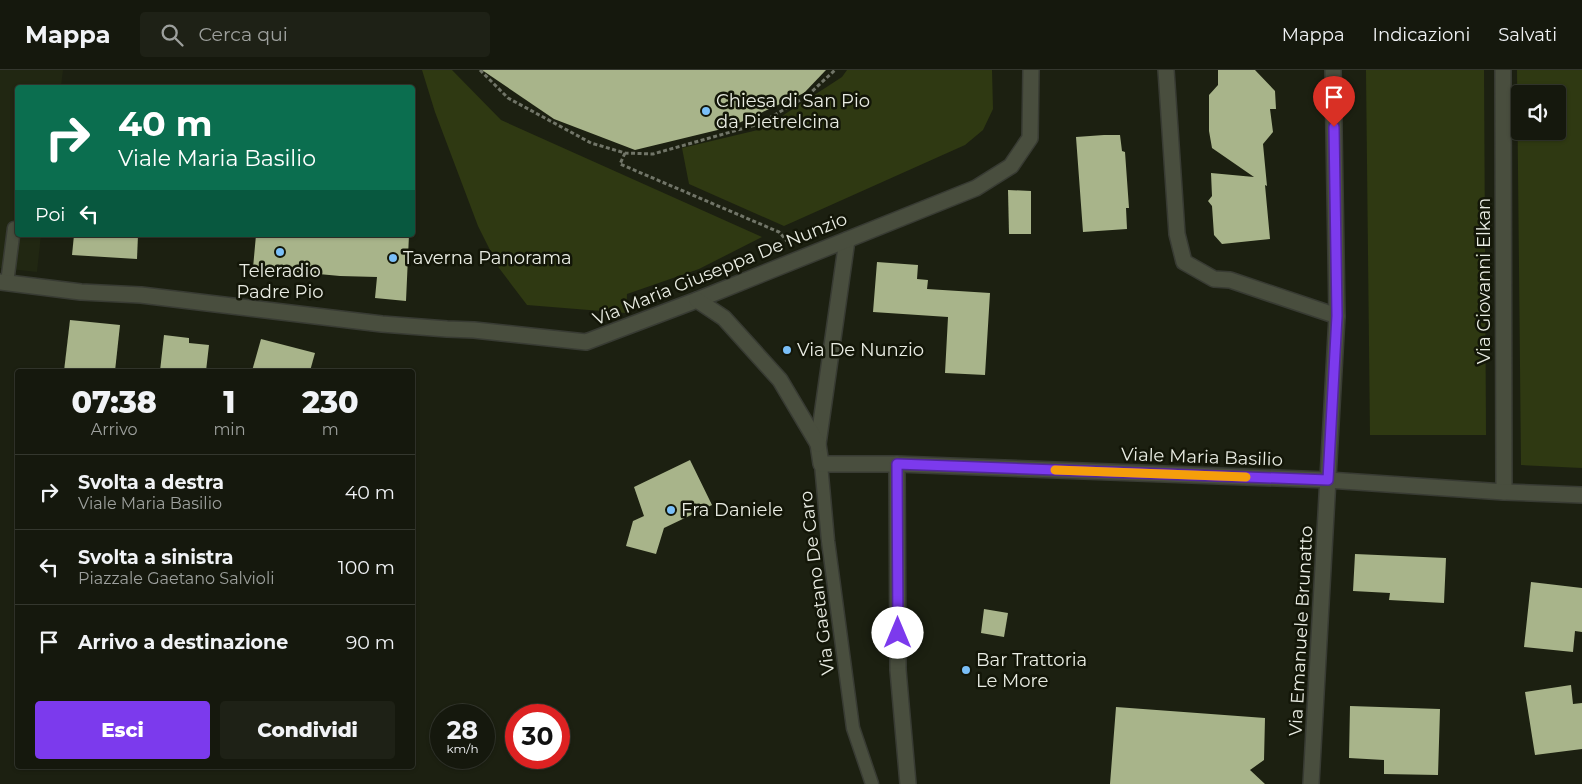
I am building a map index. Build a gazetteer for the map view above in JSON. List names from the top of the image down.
{
  "streets": {
    "street": [
      "Via Maria Giuseppa De Nunzio",
      "Via Giovanni Elkan",
      "Viale Maria Basilio",
      "Via Emanuele Brunatto"
    ],
    "lane": ["Via Gaetano De Caro"]
  },
  "crossings": [
    ["Via Giovanni Elkan", "Viale Maria Basilio"],
    ["Viale Maria Basilio", "Via Gaetano De Caro"],
    ["Viale Maria Basilio", "Via Emanuele Brunatto"]
  ],
  "places": [
    "Chiesa di San Pio da Pietrelcina",
    "Teleradio Padre Pio",
    "Taverna Panorama",
    "Via De Nunzio",
    "Fra Daniele",
    "Bar Trattoria Le More"
  ],
  "page": {
    "header": "Mappa",
    "search": "Cerca qui",
    "nav": ["Mappa", "Indicazioni", "Salvati"],
    "turn": ["40 m", "Viale Maria Basilio"],
    "then": "Poi",
    "eta": [
      "07:38",
      "Arrivo",
      "1",
      "min",
      "230",
      "m"
    ],
    "list": [
      {
        "name": "Svolta a destra",
        "note": "Viale Maria Basilio",
        "value": "40 m"
      },
      {
        "name": "Svolta a sinistra",
        "note": "Piazzale Gaetano Salvioli",
        "value": "100 m"
      },
      {
        "name": "Arrivo a destinazione",
        "value": "90 m"
      }
    ],
    "buttons": ["Esci", "Condividi"],
    "speed": "28 km/h",
    "limit": "30"
  }
}
